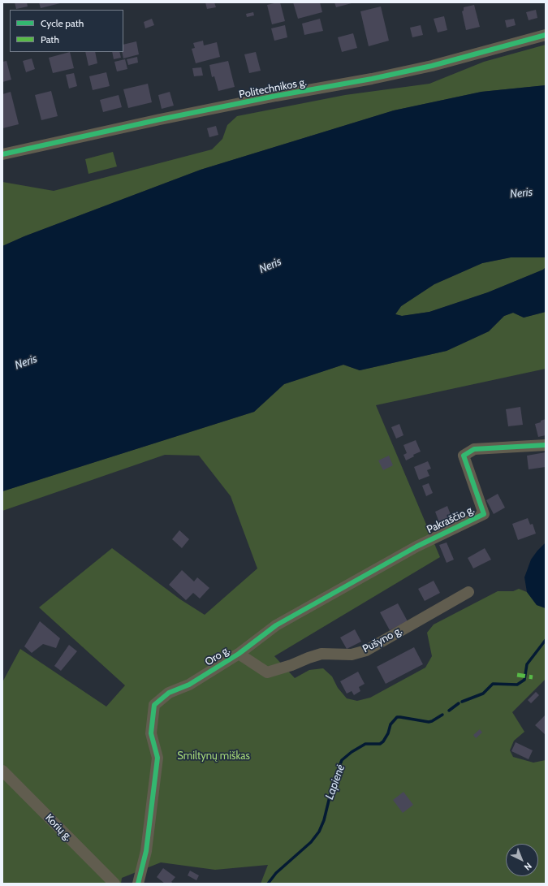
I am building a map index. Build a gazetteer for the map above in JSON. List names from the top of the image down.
{
  "streets": {
    "street": [
      "Politechnikos g.",
      "Pakraščio g.",
      "Pušyno g.",
      "Oro g.",
      "Korių g."
    ]
  },
  "crossings": [
    ["Pakraščio g.", "Oro g."],
    ["Pušyno g.", "Oro g."]
  ],
  "water": ["Neris", "Lapienė"],
  "parks": ["Smiltynų miškas"],
  "legend": ["Cycle path", "Path"],
  "north": "bottom right"
}
